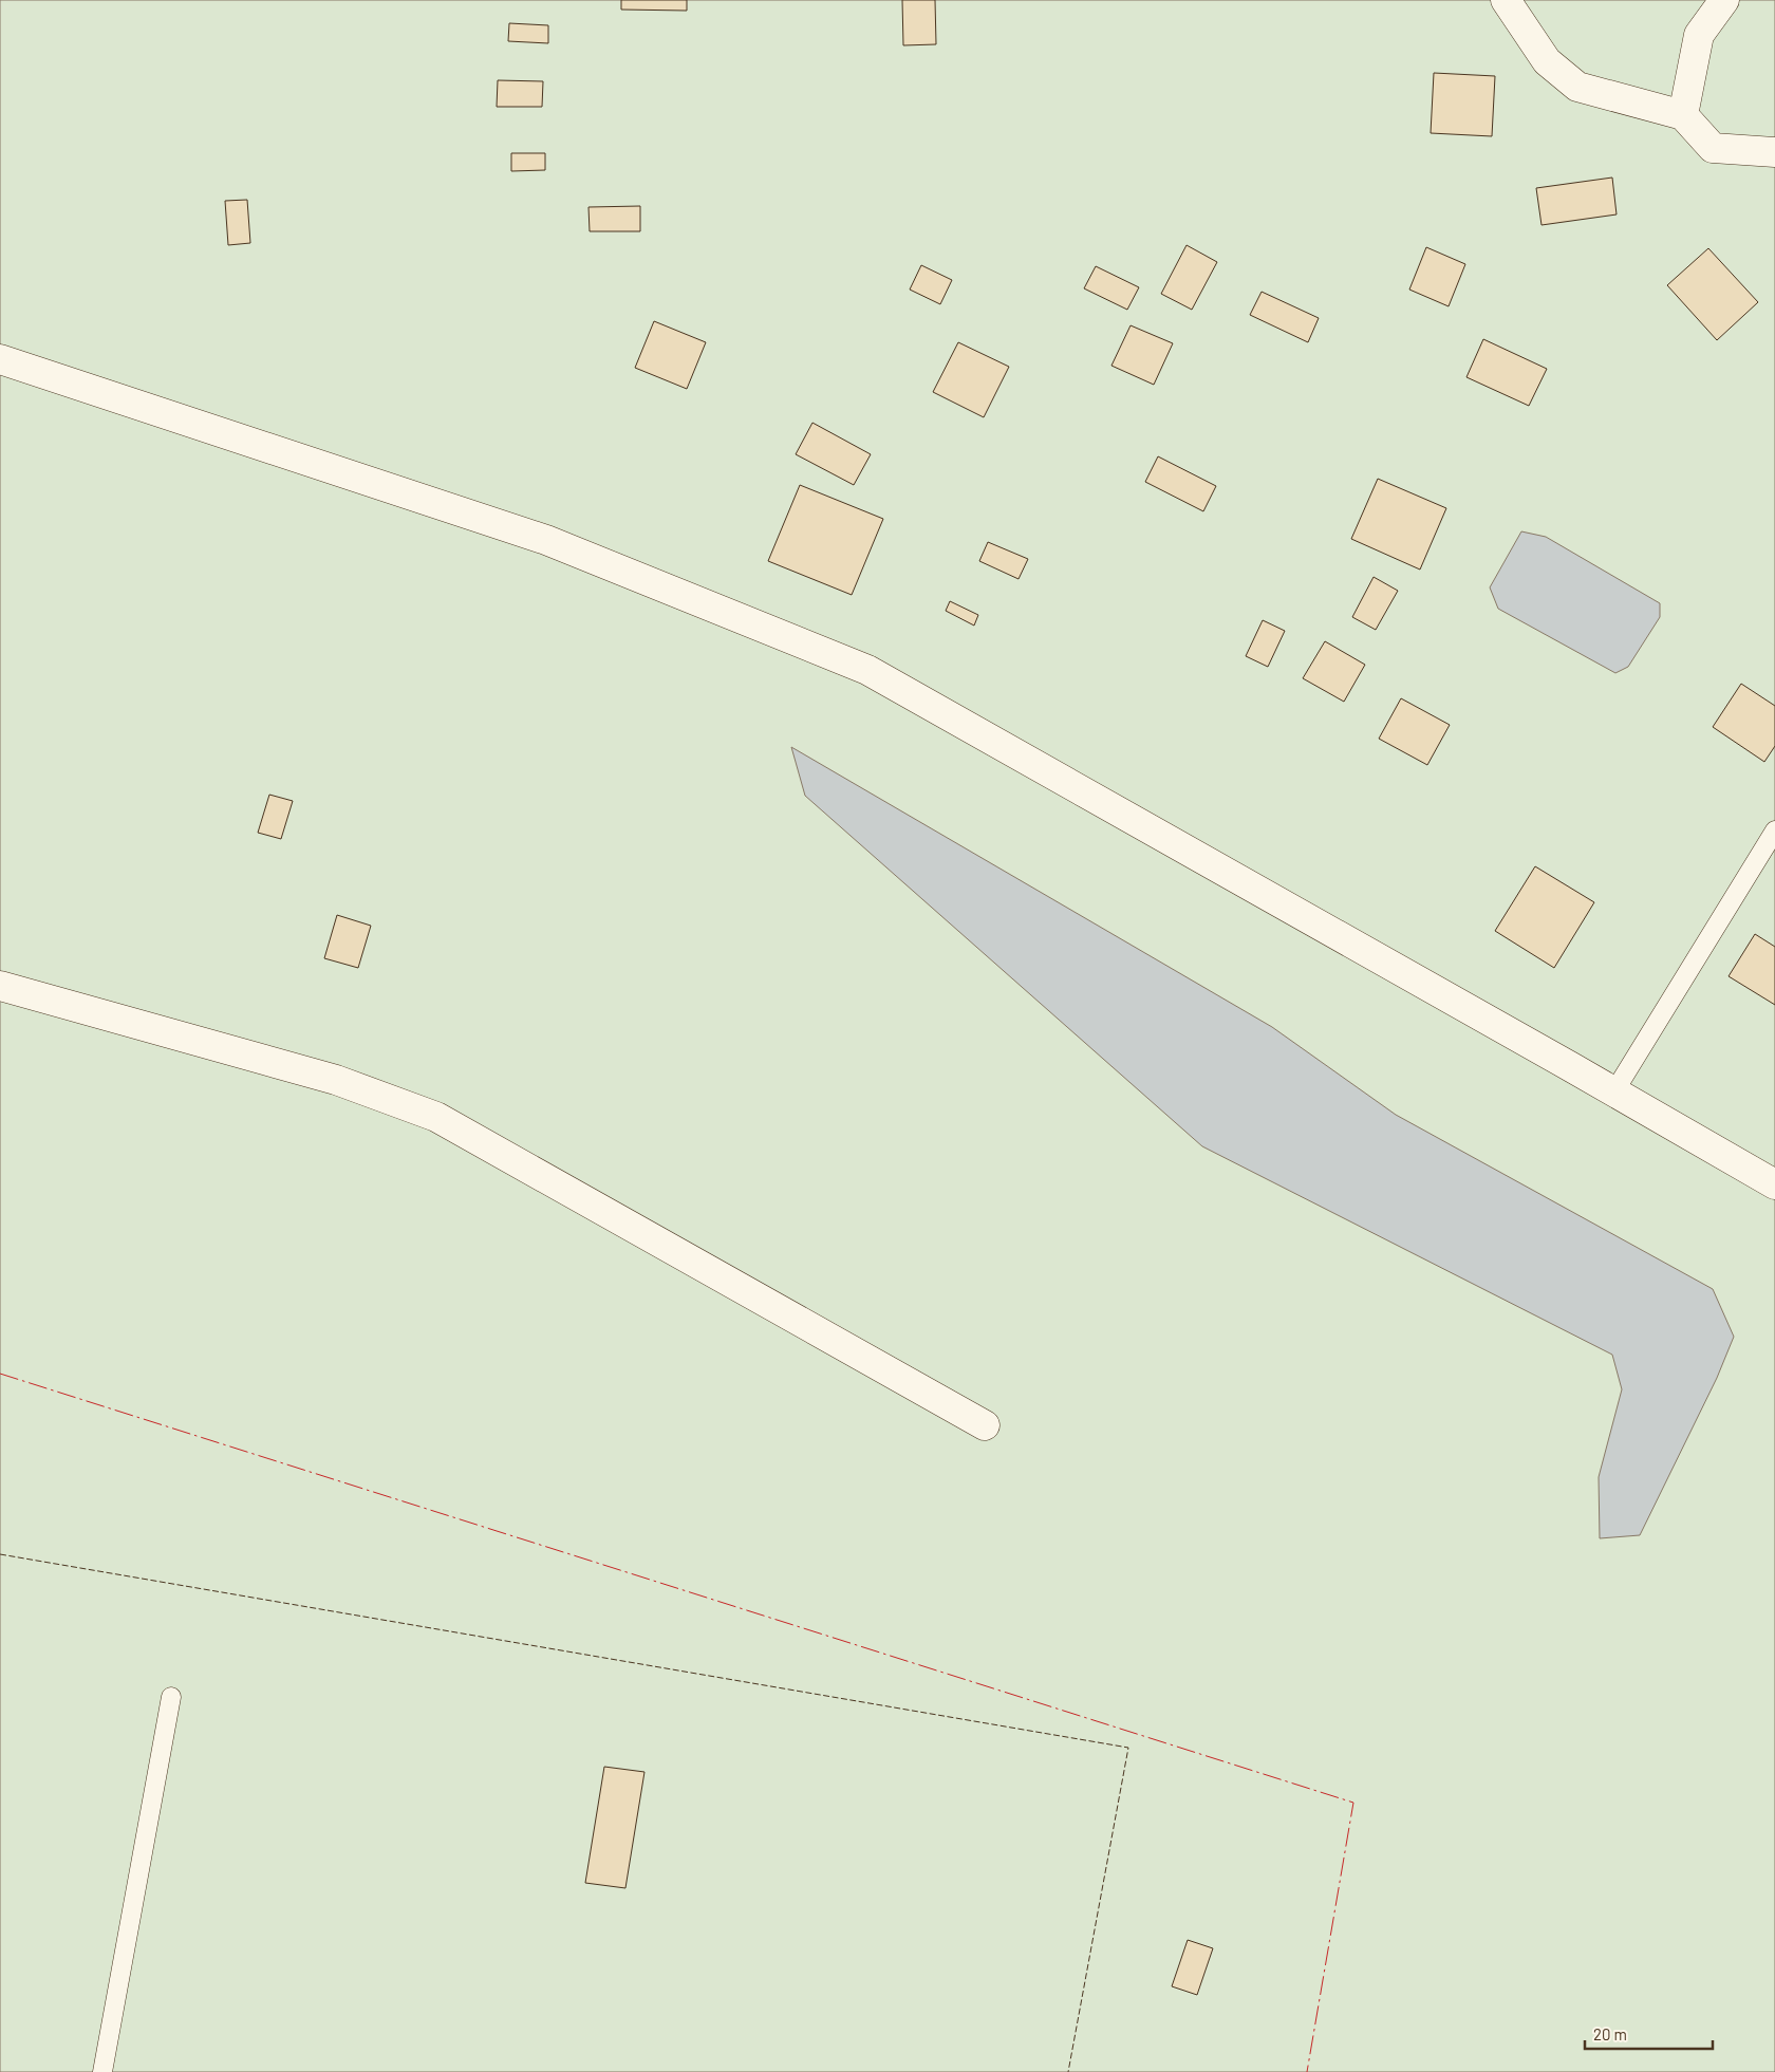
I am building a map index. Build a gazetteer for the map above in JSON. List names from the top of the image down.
{
  "scale_bar": "20 m"
}
